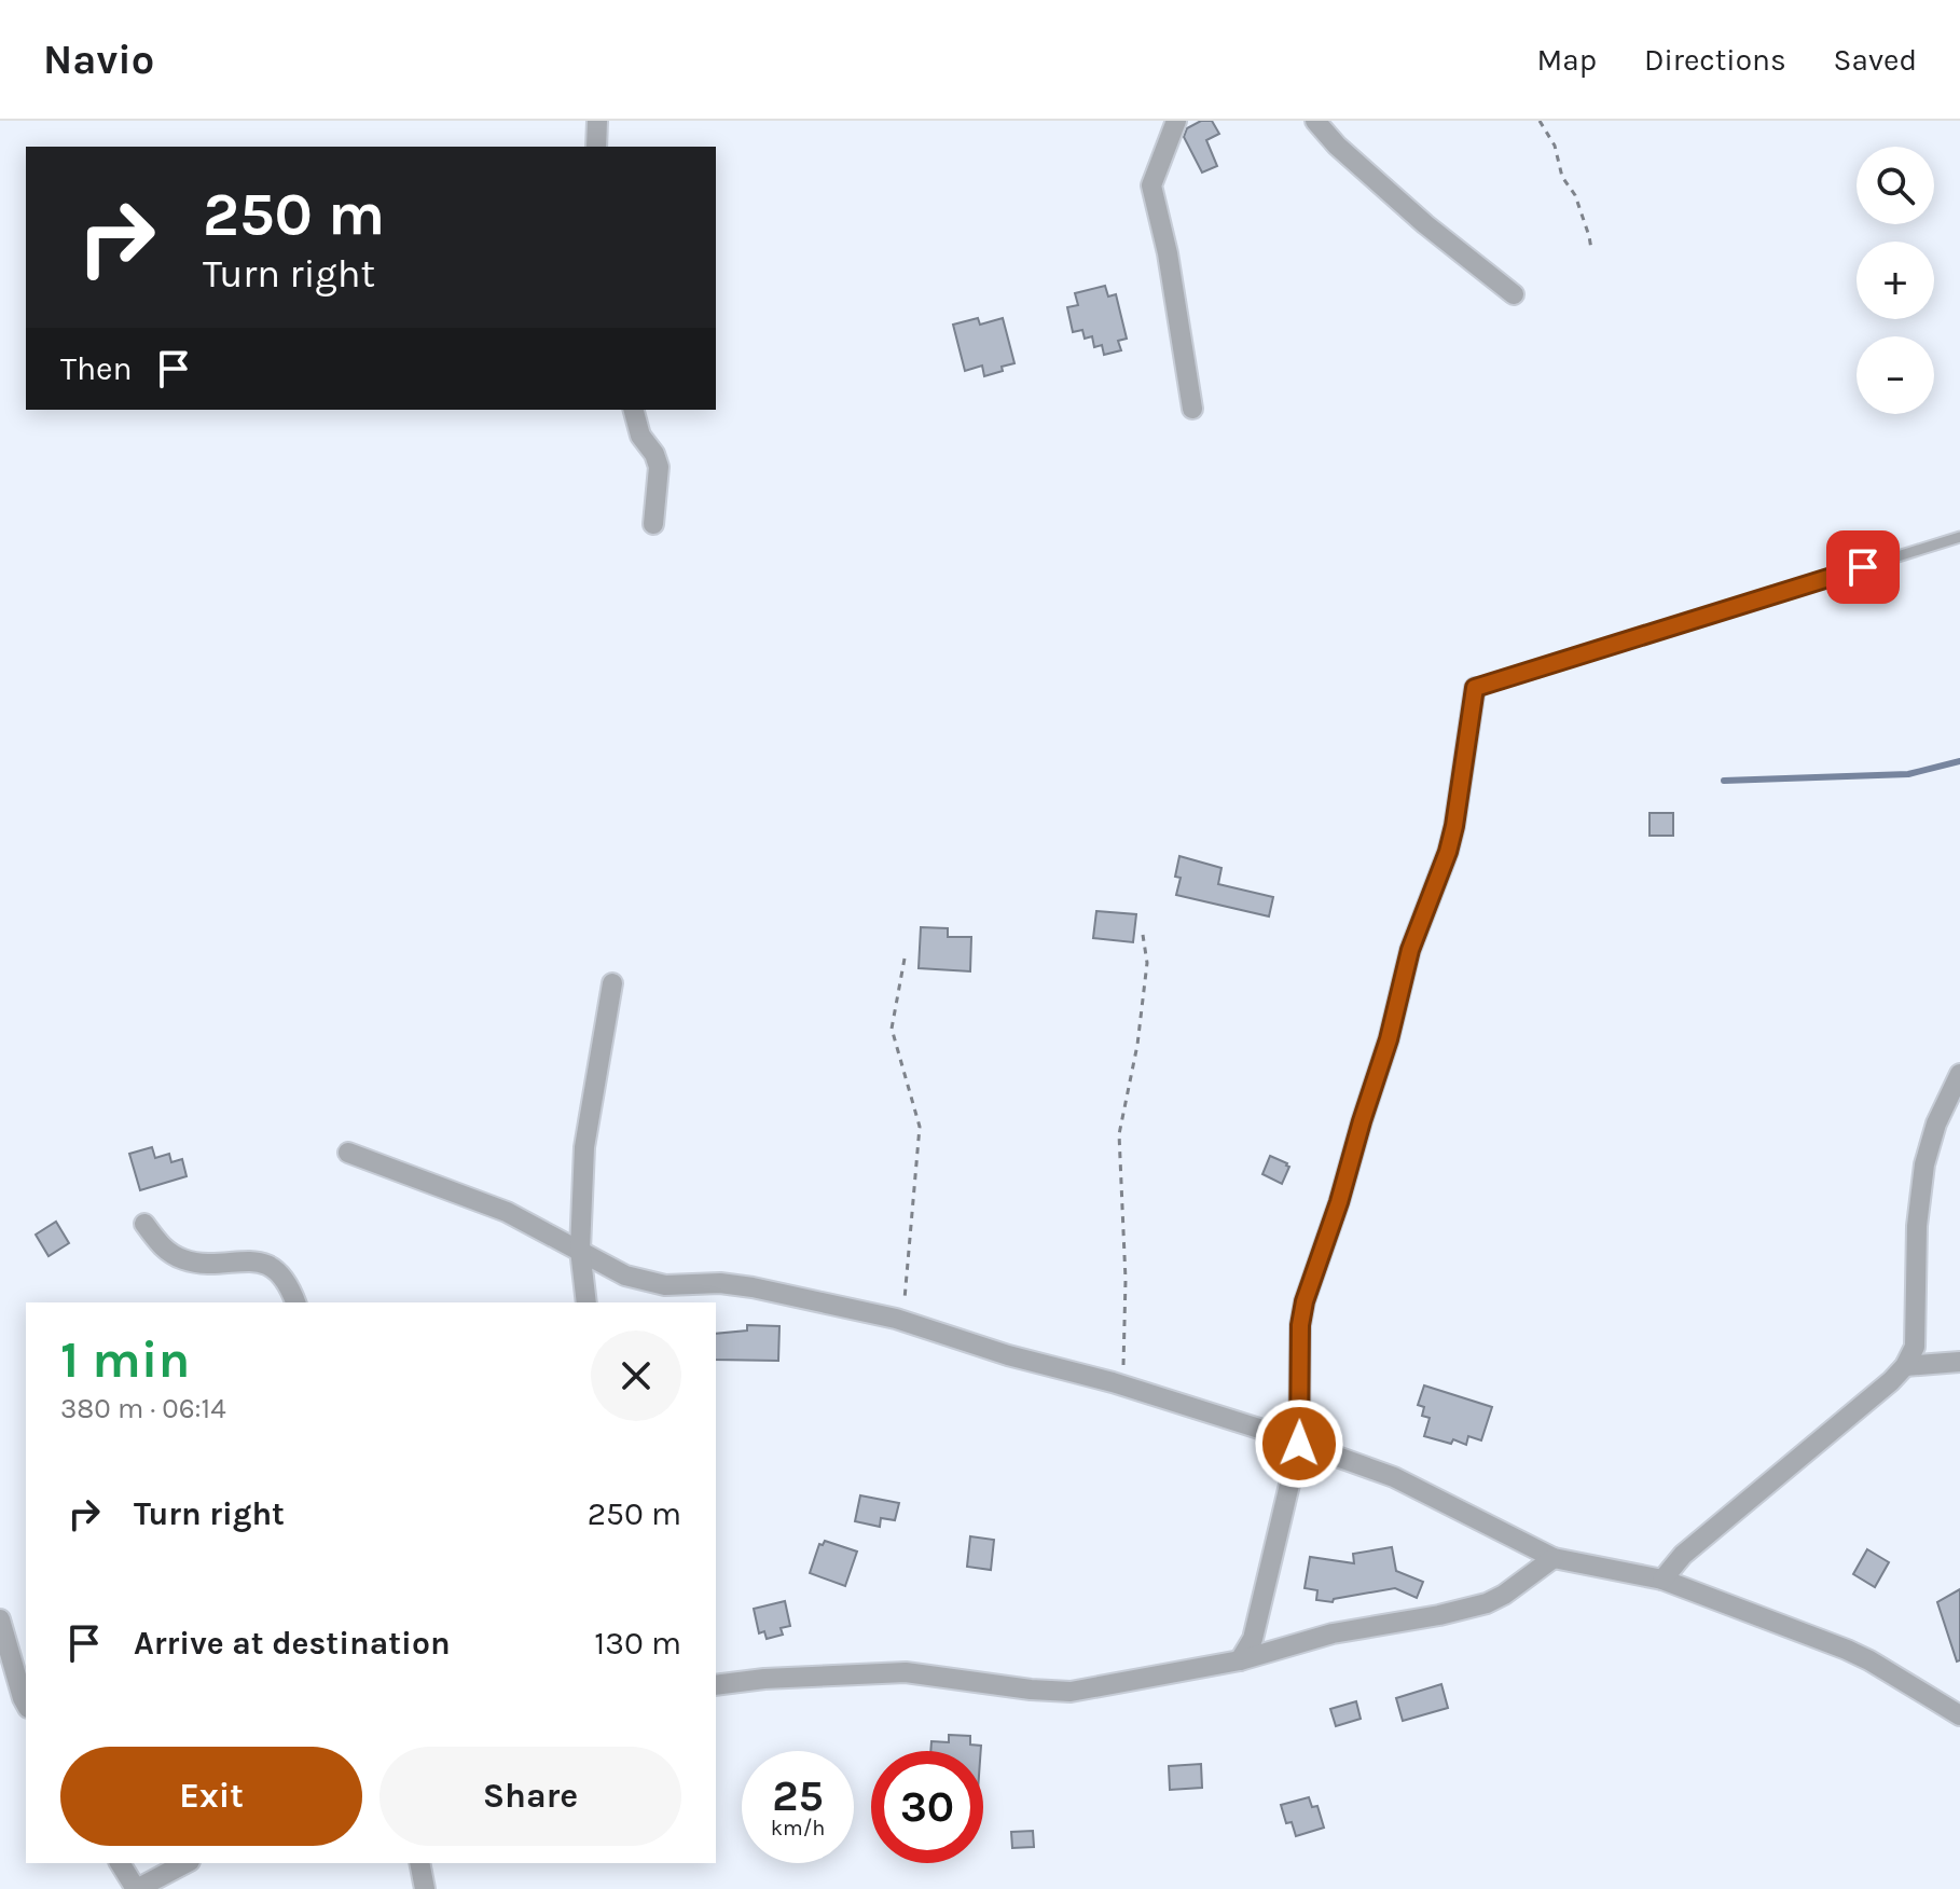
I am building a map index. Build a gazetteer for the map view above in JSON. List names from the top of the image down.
{
  "page": {
    "header": "Navio",
    "nav": ["Map", "Directions", "Saved"],
    "map_buttons": ["+", "−"],
    "turn": ["250 m", "Turn right"],
    "then": "Then",
    "heading": ["1 min", "380 m · 06:14"],
    "list": [
      {
        "name": "Turn right",
        "value": "250 m"
      },
      {
        "name": "Arrive at destination",
        "value": "130 m"
      }
    ],
    "buttons": ["Exit", "Share"],
    "speed": "25 km/h",
    "limit": "30"
  }
}
